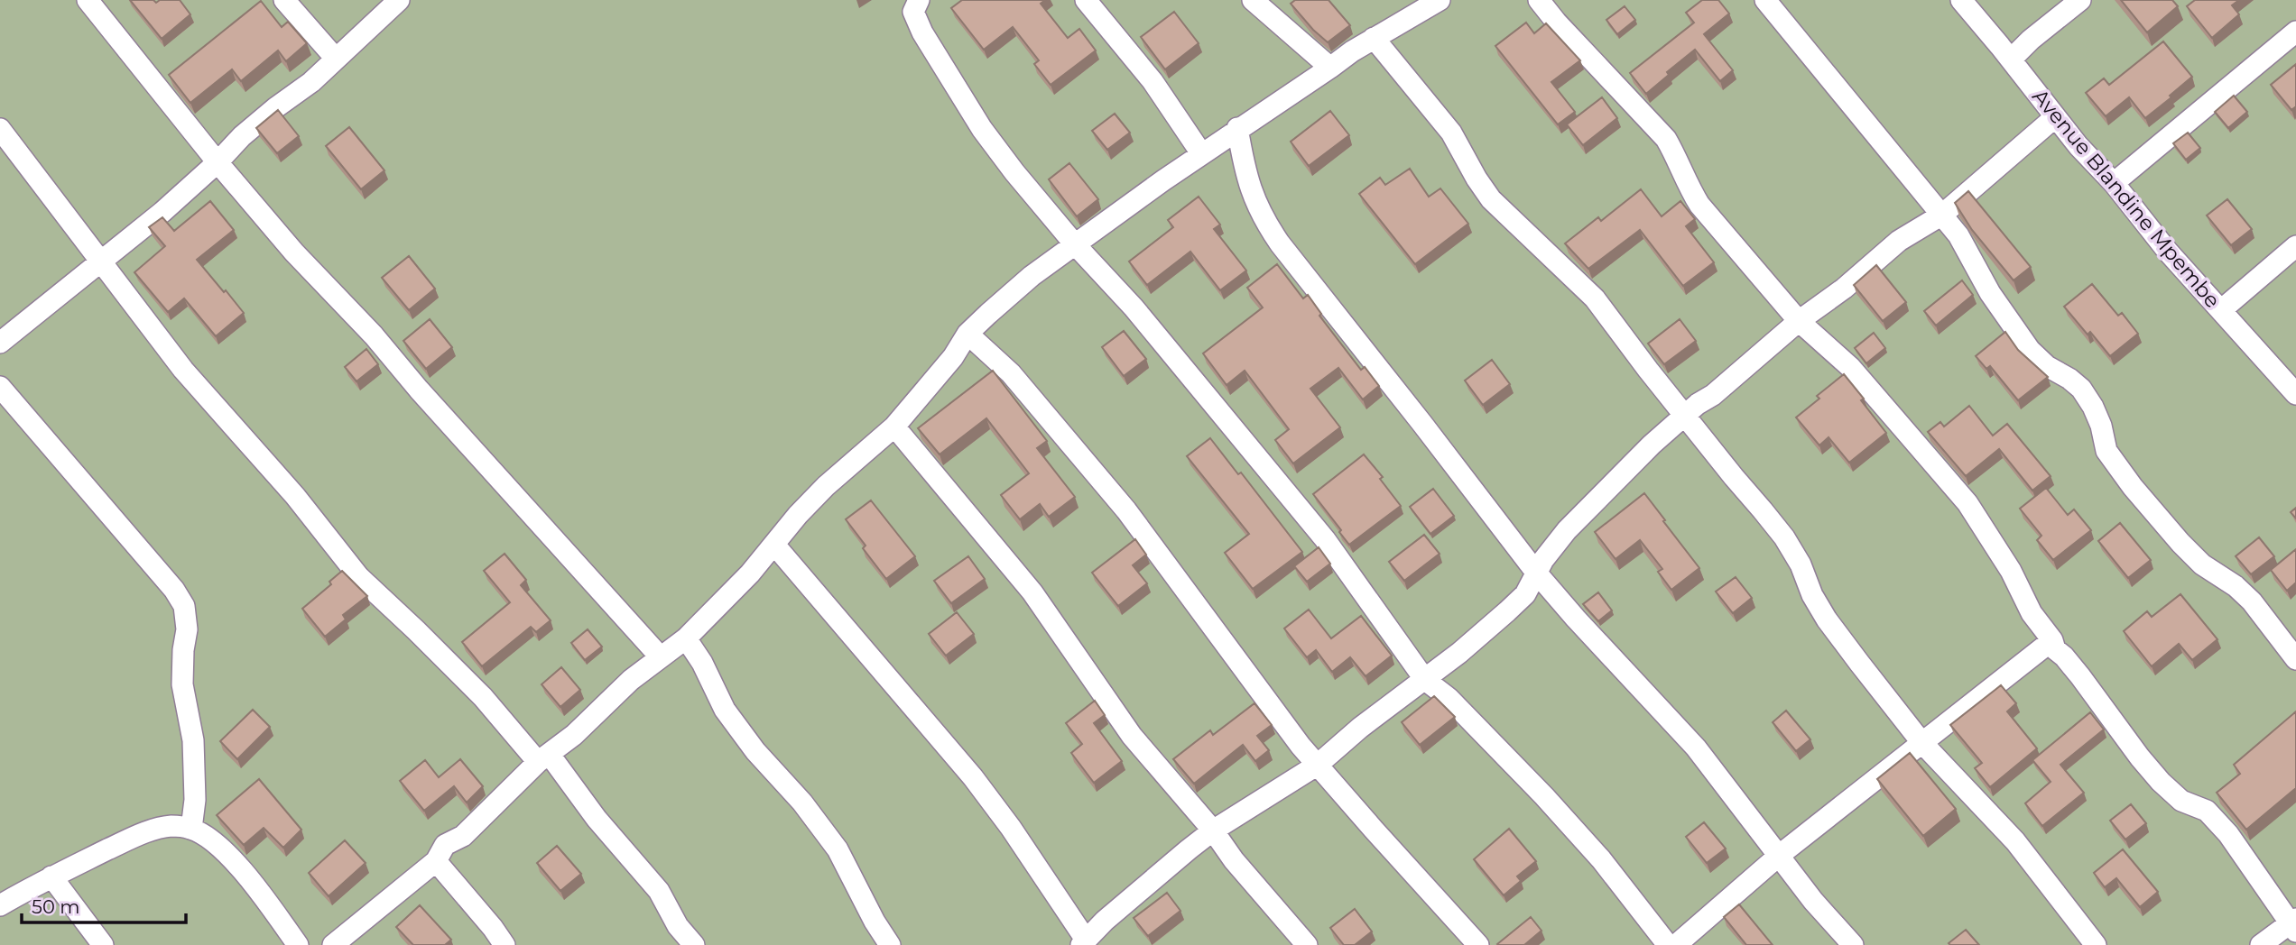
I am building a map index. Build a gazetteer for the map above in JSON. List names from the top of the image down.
{
  "streets": {
    "street": ["Avenue Blandine Mpembe"]
  },
  "scale_bar": "50 m"
}
